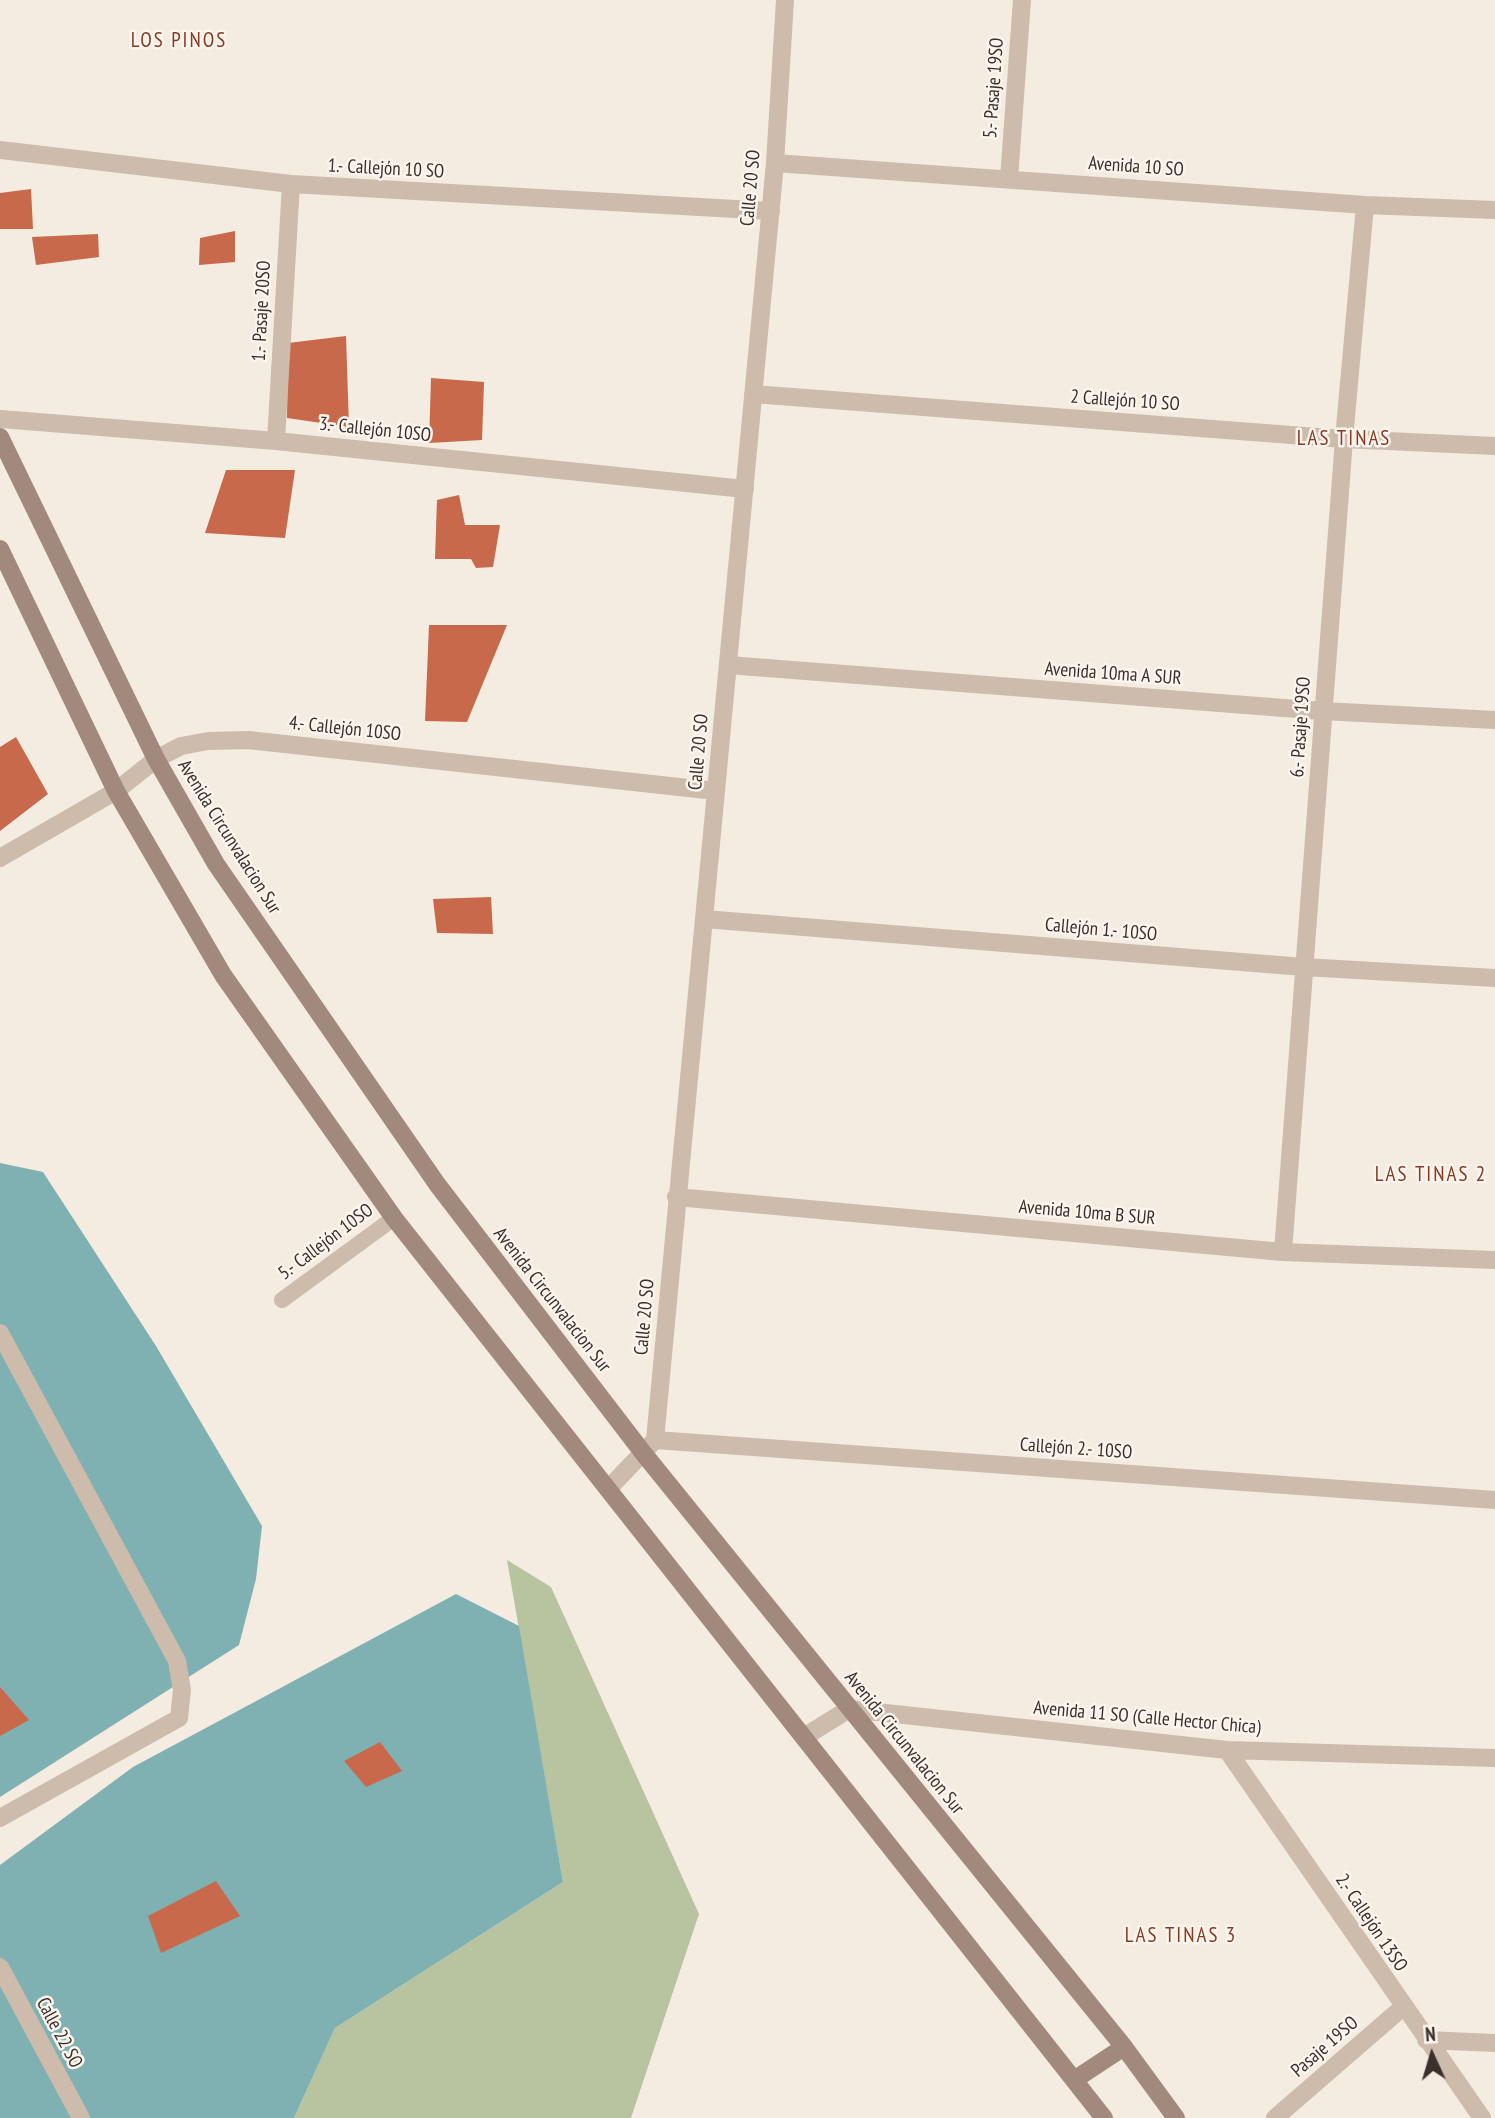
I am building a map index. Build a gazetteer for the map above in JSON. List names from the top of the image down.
{
  "streets": {
    "main road": ["Avenida Circunvalacion Sur"],
    "street": [
      "5.- Pasaje 19SO",
      "Avenida 10 SO",
      "1.- Callejón 10 SO",
      "Calle 20 SO",
      "1.- Pasaje 20SO",
      "2 Callejón 10 SO",
      "3.- Callejón 10SO",
      "Avenida 10ma A SUR",
      "6.- Pasaje 19SO",
      "4.- Callejón 10SO",
      "Callejón 1.- 10SO",
      "Avenida 10ma B SUR",
      "Callejón 2.- 10SO",
      "Avenida 11 SO (Calle Hector Chica)",
      "2.- Callejón 13SO",
      "Calle 22 SO",
      "Pasaje 19SO"
    ],
    "lane": ["5.- Callejón 10SO"]
  },
  "crossings": [
    ["5.- Pasaje 19SO", "Avenida 10 SO"],
    ["Avenida 10 SO", "Calle 20 SO"],
    ["Avenida 10 SO", "6.- Pasaje 19SO"],
    ["1.- Callejón 10 SO", "Calle 20 SO"],
    ["1.- Callejón 10 SO", "1.- Pasaje 20SO"],
    ["Calle 20 SO", "2 Callejón 10 SO"],
    ["Calle 20 SO", "3.- Callejón 10SO"],
    ["Calle 20 SO", "Avenida 10ma A SUR"],
    ["Calle 20 SO", "4.- Callejón 10SO"],
    ["Calle 20 SO", "Avenida Circunvalacion Sur"],
    ["Calle 20 SO", "Callejón 1.- 10SO"],
    ["Calle 20 SO", "Avenida 10ma B SUR"],
    ["Calle 20 SO", "Callejón 2.- 10SO"],
    ["1.- Pasaje 20SO", "3.- Callejón 10SO"],
    ["2 Callejón 10 SO", "6.- Pasaje 19SO"],
    ["Avenida 10ma A SUR", "6.- Pasaje 19SO"],
    ["6.- Pasaje 19SO", "Callejón 1.- 10SO"],
    ["6.- Pasaje 19SO", "Avenida 10ma B SUR"],
    ["4.- Callejón 10SO", "Avenida Circunvalacion Sur"],
    ["Avenida Circunvalacion Sur", "Callejón 2.- 10SO"],
    ["Avenida Circunvalacion Sur", "Avenida 11 SO (Calle Hector Chica)"],
    ["Avenida 11 SO (Calle Hector Chica)", "2.- Callejón 13SO"],
    ["2.- Callejón 13SO", "Pasaje 19SO"]
  ],
  "districts": [
    "LOS PINOS",
    "LAS TINAS",
    "LAS TINAS 2",
    "LAS TINAS 3"
  ],
  "north": "top"
}
